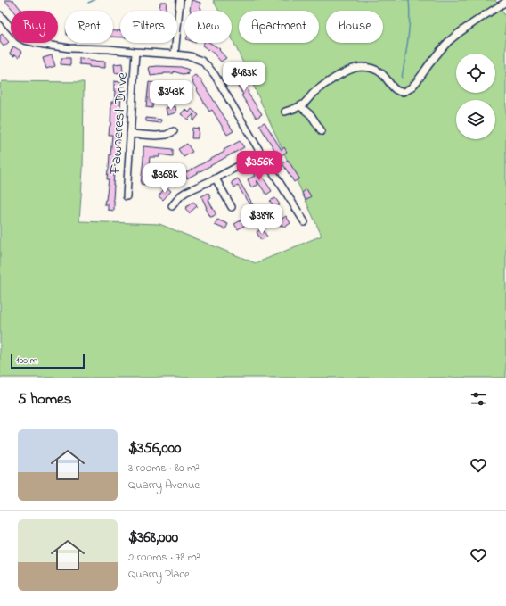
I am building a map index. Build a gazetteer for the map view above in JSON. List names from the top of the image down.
{
  "streets": {
    "street": ["Fawncrest Drive"]
  },
  "scale_bar": "100 m",
  "page": {
    "chip": [
      "Buy",
      "Rent",
      "Filters",
      "New",
      "Apartment",
      "House"
    ],
    "price": [
      "$483K",
      "$343K",
      "$356K",
      "$368K",
      "$389K"
    ],
    "scale": "100 m",
    "heading": "5 homes",
    "list": [
      {
        "name": "$356,000",
        "note": "3 rooms · 80 m² · Quarry Avenue"
      },
      {
        "name": "$368,000",
        "note": "2 rooms · 78 m² · Quarry Place"
      }
    ]
  }
}
